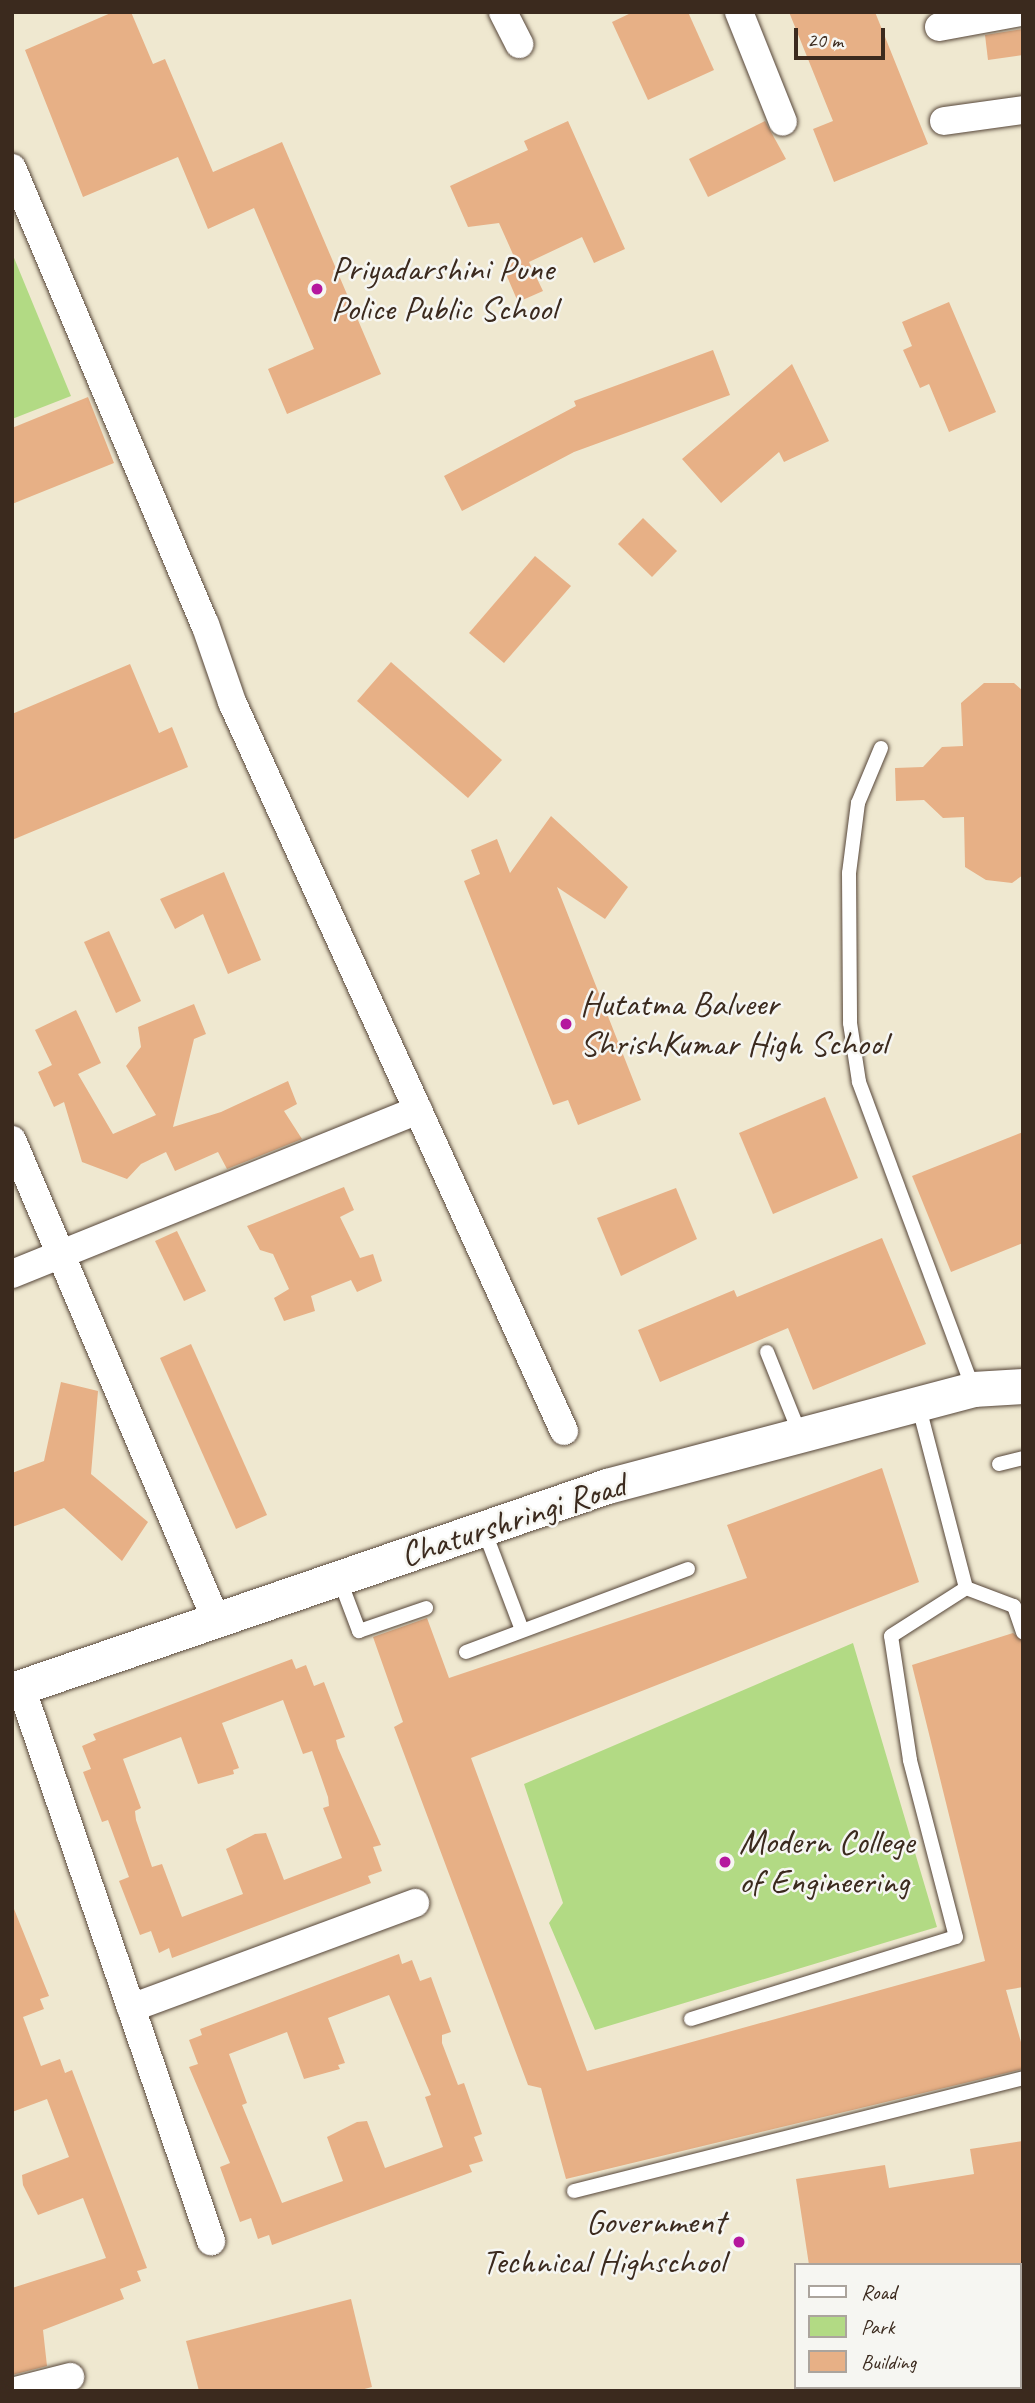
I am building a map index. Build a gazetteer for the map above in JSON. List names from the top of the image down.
{
  "streets": {
    "street": ["Chaturshringi Road"]
  },
  "places": [
    "Priyadarshini Pune Police Public School",
    "Hutatma Balveer ShrishKumar High School",
    "Modern College of Engineering",
    "Government Technical Highschool"
  ],
  "legend": ["Road", "Park", "Building"],
  "scale_bar": "20 m"
}
